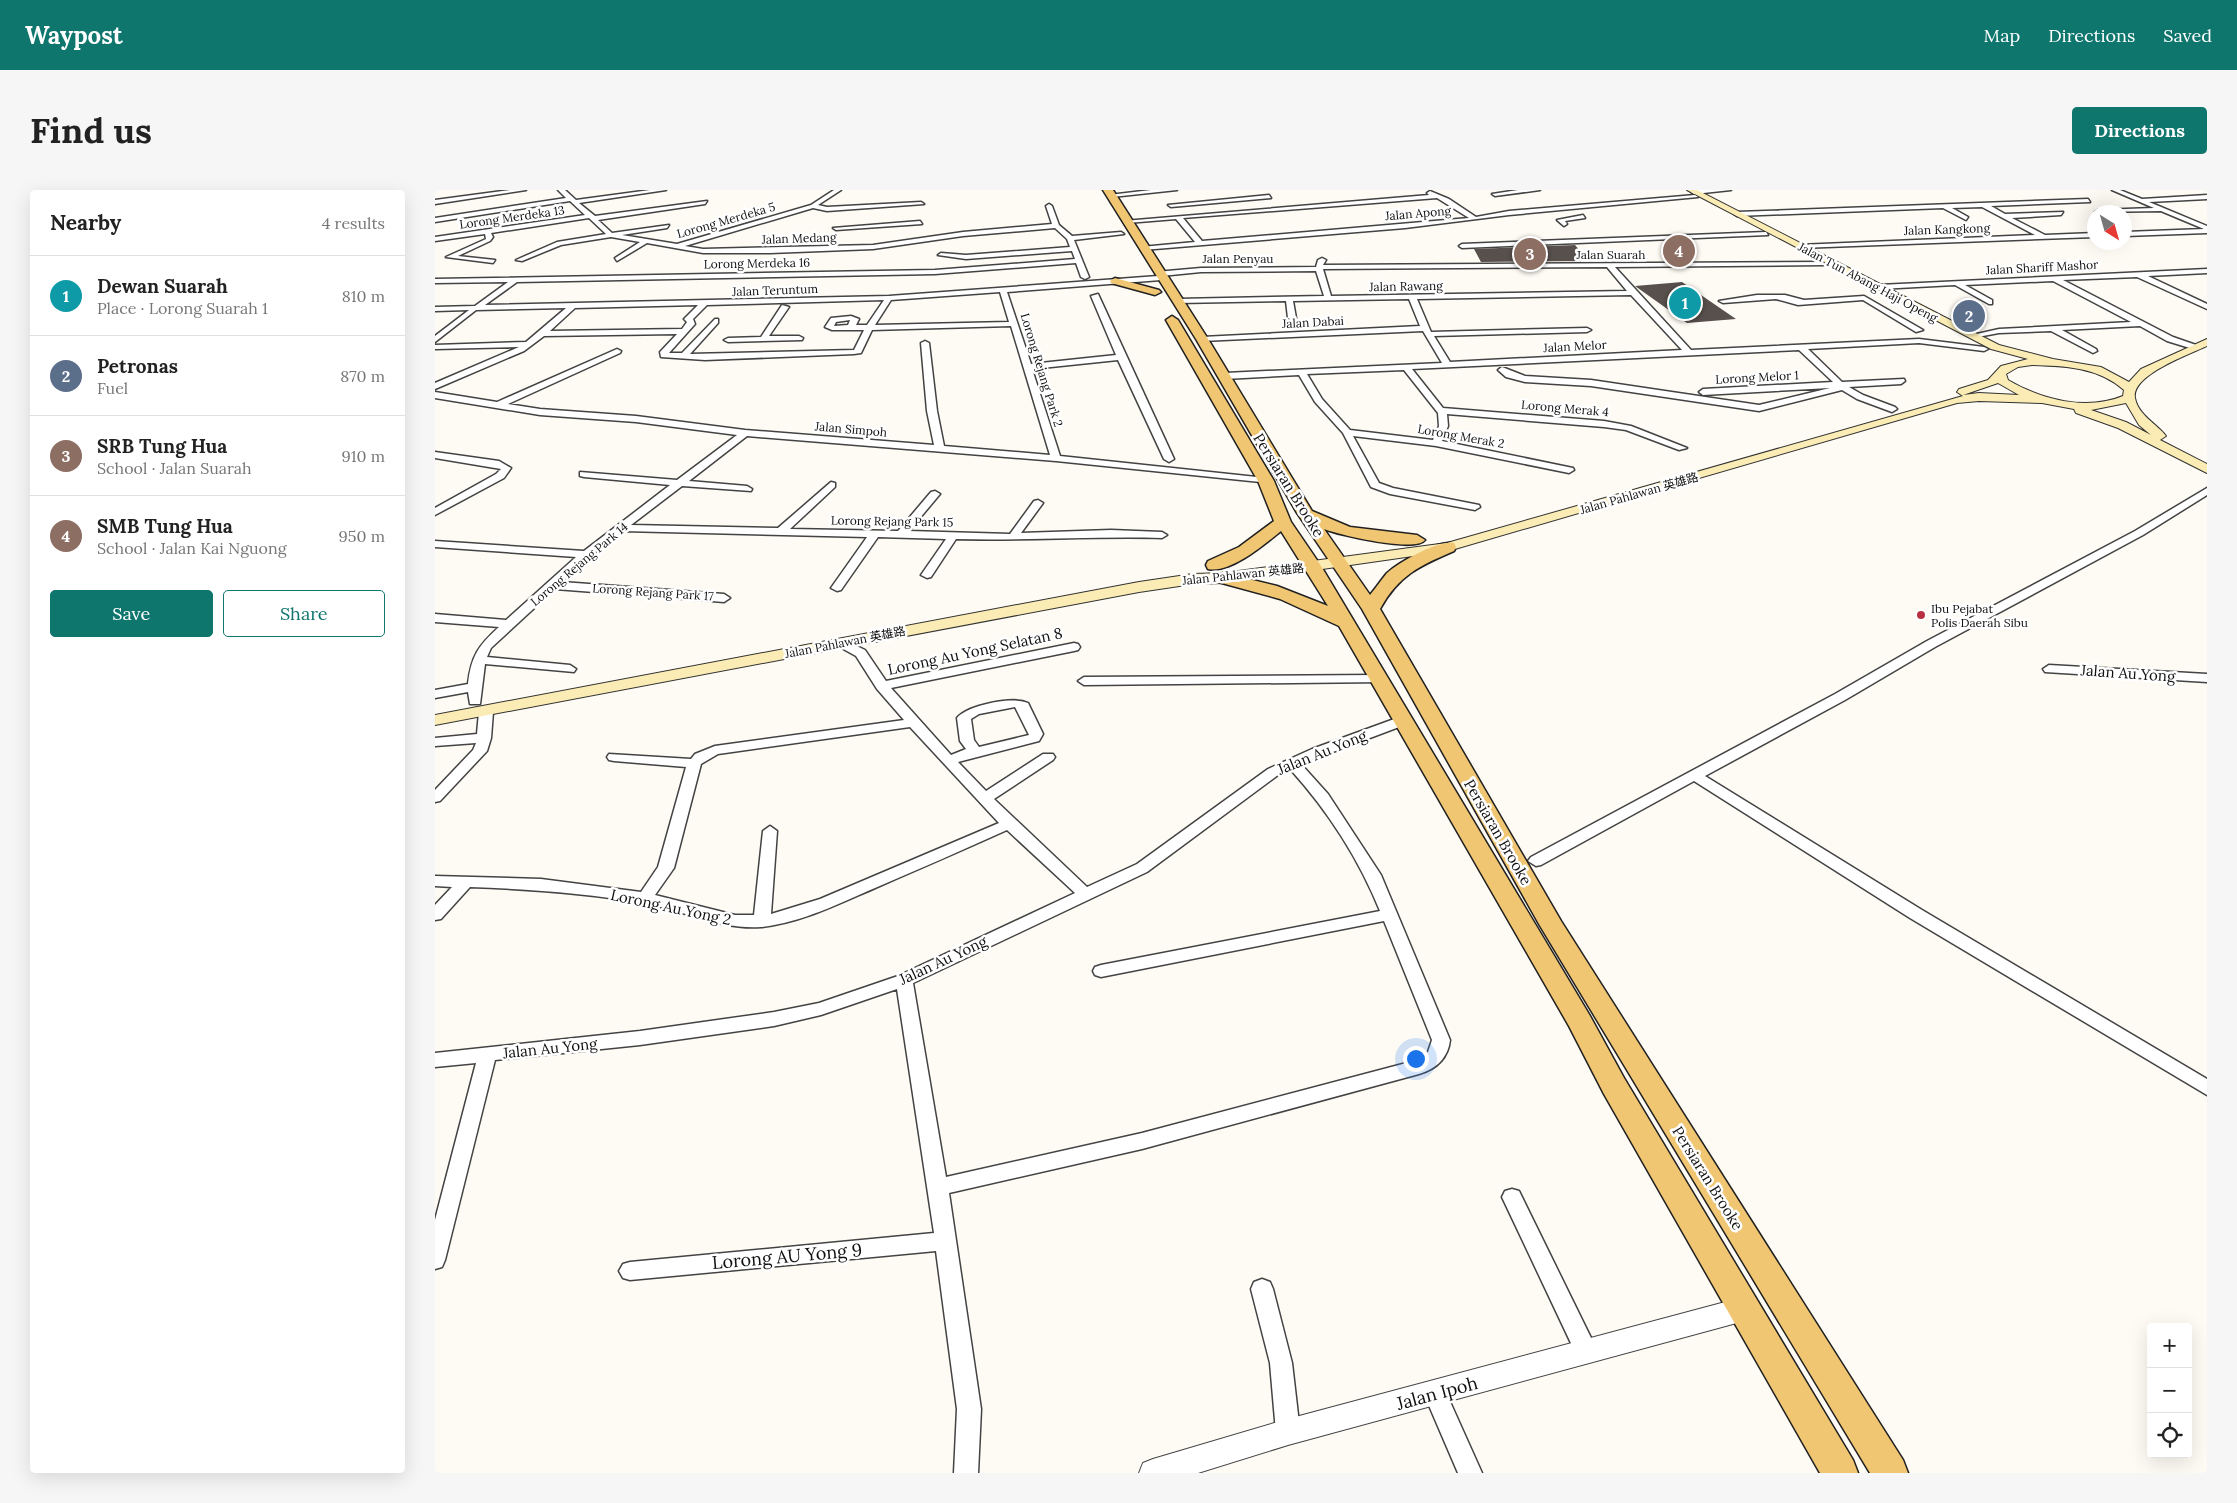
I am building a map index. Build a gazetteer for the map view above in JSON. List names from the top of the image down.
{
  "streets": {
    "main road": ["Jalan Tun Abang Haji Openg", "Persiaran Brooke", "Jalan Pahlawan 英雄路"],
    "street": [
      "Jalan Apong",
      "Lorong Merdeka 13",
      "Lorong Merdeka 5",
      "Jalan Kangkong",
      "Jalan Medang",
      "Jalan Suarah",
      "Jalan Penyau",
      "Lorong Merdeka 16",
      "Jalan Shariff Mashor",
      "Jalan Rawang",
      "Jalan Teruntum",
      "Jalan Dabai",
      "Jalan Melor",
      "Lorong Rejang Park 2",
      "Lorong Melor 1",
      "Lorong Merak 4",
      "Jalan Simpoh",
      "Lorong Merak 2",
      "Lorong Rejang Park 15",
      "Lorong Rejang Park 14",
      "Lorong Rejang Park 17",
      "Lorong Au Yong Selatan 8",
      "Jalan Au Yong",
      "Lorong Au Yong 2",
      "Lorong AU Yong 9",
      "Jalan Ipoh"
    ]
  },
  "crossings": [
    ["Jalan Apong", "Jalan Tun Abang Haji Openg"],
    ["Jalan Apong", "Persiaran Brooke"],
    ["Lorong Merdeka 5", "Jalan Medang"],
    ["Jalan Kangkong", "Jalan Tun Abang Haji Openg"],
    ["Jalan Suarah", "Jalan Penyau"],
    ["Jalan Suarah", "Jalan Tun Abang Haji Openg"],
    ["Jalan Penyau", "Persiaran Brooke"],
    ["Lorong Merdeka 16", "Jalan Teruntum"],
    ["Jalan Shariff Mashor", "Jalan Tun Abang Haji Openg"],
    ["Jalan Tun Abang Haji Openg", "Jalan Melor"],
    ["Jalan Tun Abang Haji Openg", "Jalan Pahlawan 英雄路"],
    ["Jalan Rawang", "Persiaran Brooke"],
    ["Jalan Teruntum", "Lorong Rejang Park 2"],
    ["Jalan Dabai", "Persiaran Brooke"],
    ["Jalan Melor", "Lorong Melor 1"],
    ["Jalan Melor", "Persiaran Brooke"],
    ["Lorong Rejang Park 2", "Jalan Simpoh"],
    ["Lorong Melor 1", "Jalan Pahlawan 英雄路"],
    ["Jalan Simpoh", "Persiaran Brooke"],
    ["Jalan Simpoh", "Lorong Rejang Park 14"],
    ["Persiaran Brooke", "Jalan Pahlawan 英雄路"],
    ["Persiaran Brooke", "Jalan Au Yong"],
    ["Persiaran Brooke", "Jalan Ipoh"],
    ["Jalan Pahlawan 英雄路", "Lorong Rejang Park 14"],
    ["Lorong Rejang Park 15", "Lorong Rejang Park 14"],
    ["Lorong Rejang Park 14", "Lorong Rejang Park 17"]
  ],
  "places": ["Ibu Pejabat Polis Daerah Sibu"],
  "north": "bottom right",
  "page": {
    "header": "Waypost",
    "nav": ["Map", "Directions", "Saved"],
    "buttons": [
      "Directions",
      ["Save", "Share"]
    ],
    "title": "Find us",
    "heading": ["Nearby", "4 results"],
    "pins": [
      "4",
      "3",
      "1",
      "2"
    ],
    "list": [
      {
        "mark": "1",
        "name": "Dewan Suarah",
        "note": "Place · Lorong Suarah 1",
        "value": "810 m"
      },
      {
        "mark": "2",
        "name": "Petronas",
        "note": "Fuel",
        "value": "870 m"
      },
      {
        "mark": "3",
        "name": "SRB Tung Hua",
        "note": "School · Jalan Suarah",
        "value": "910 m"
      },
      {
        "mark": "4",
        "name": "SMB Tung Hua",
        "note": "School · Jalan Kai Nguong",
        "value": "950 m"
      }
    ],
    "map_buttons": ["+", "−"]
  }
}
